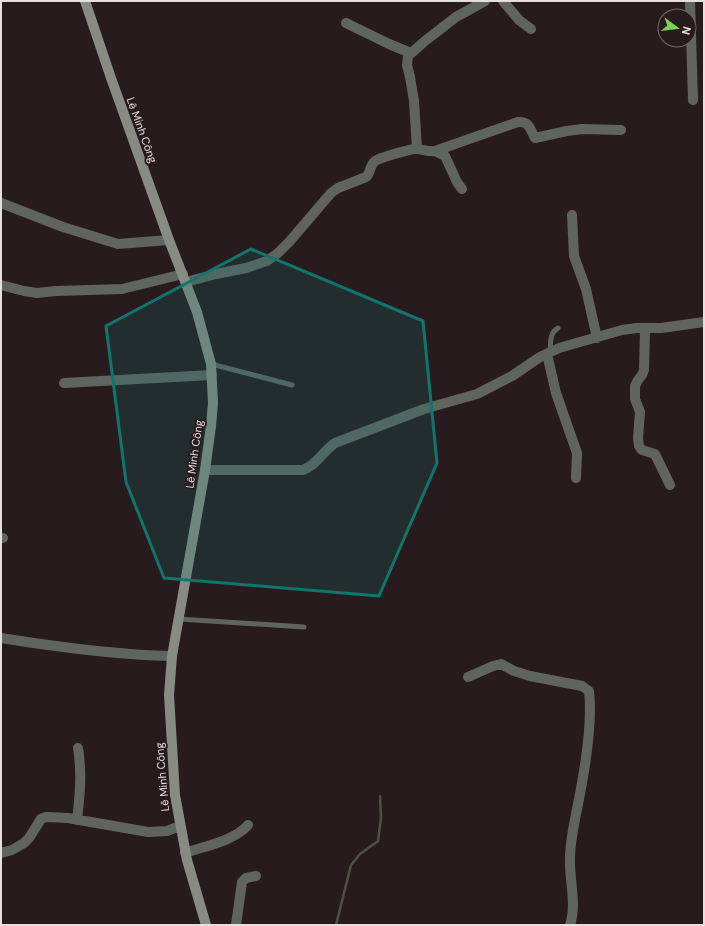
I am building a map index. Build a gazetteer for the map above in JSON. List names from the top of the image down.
{
  "streets": {
    "main road": ["Lê Minh Công"]
  },
  "north": "right"
}
